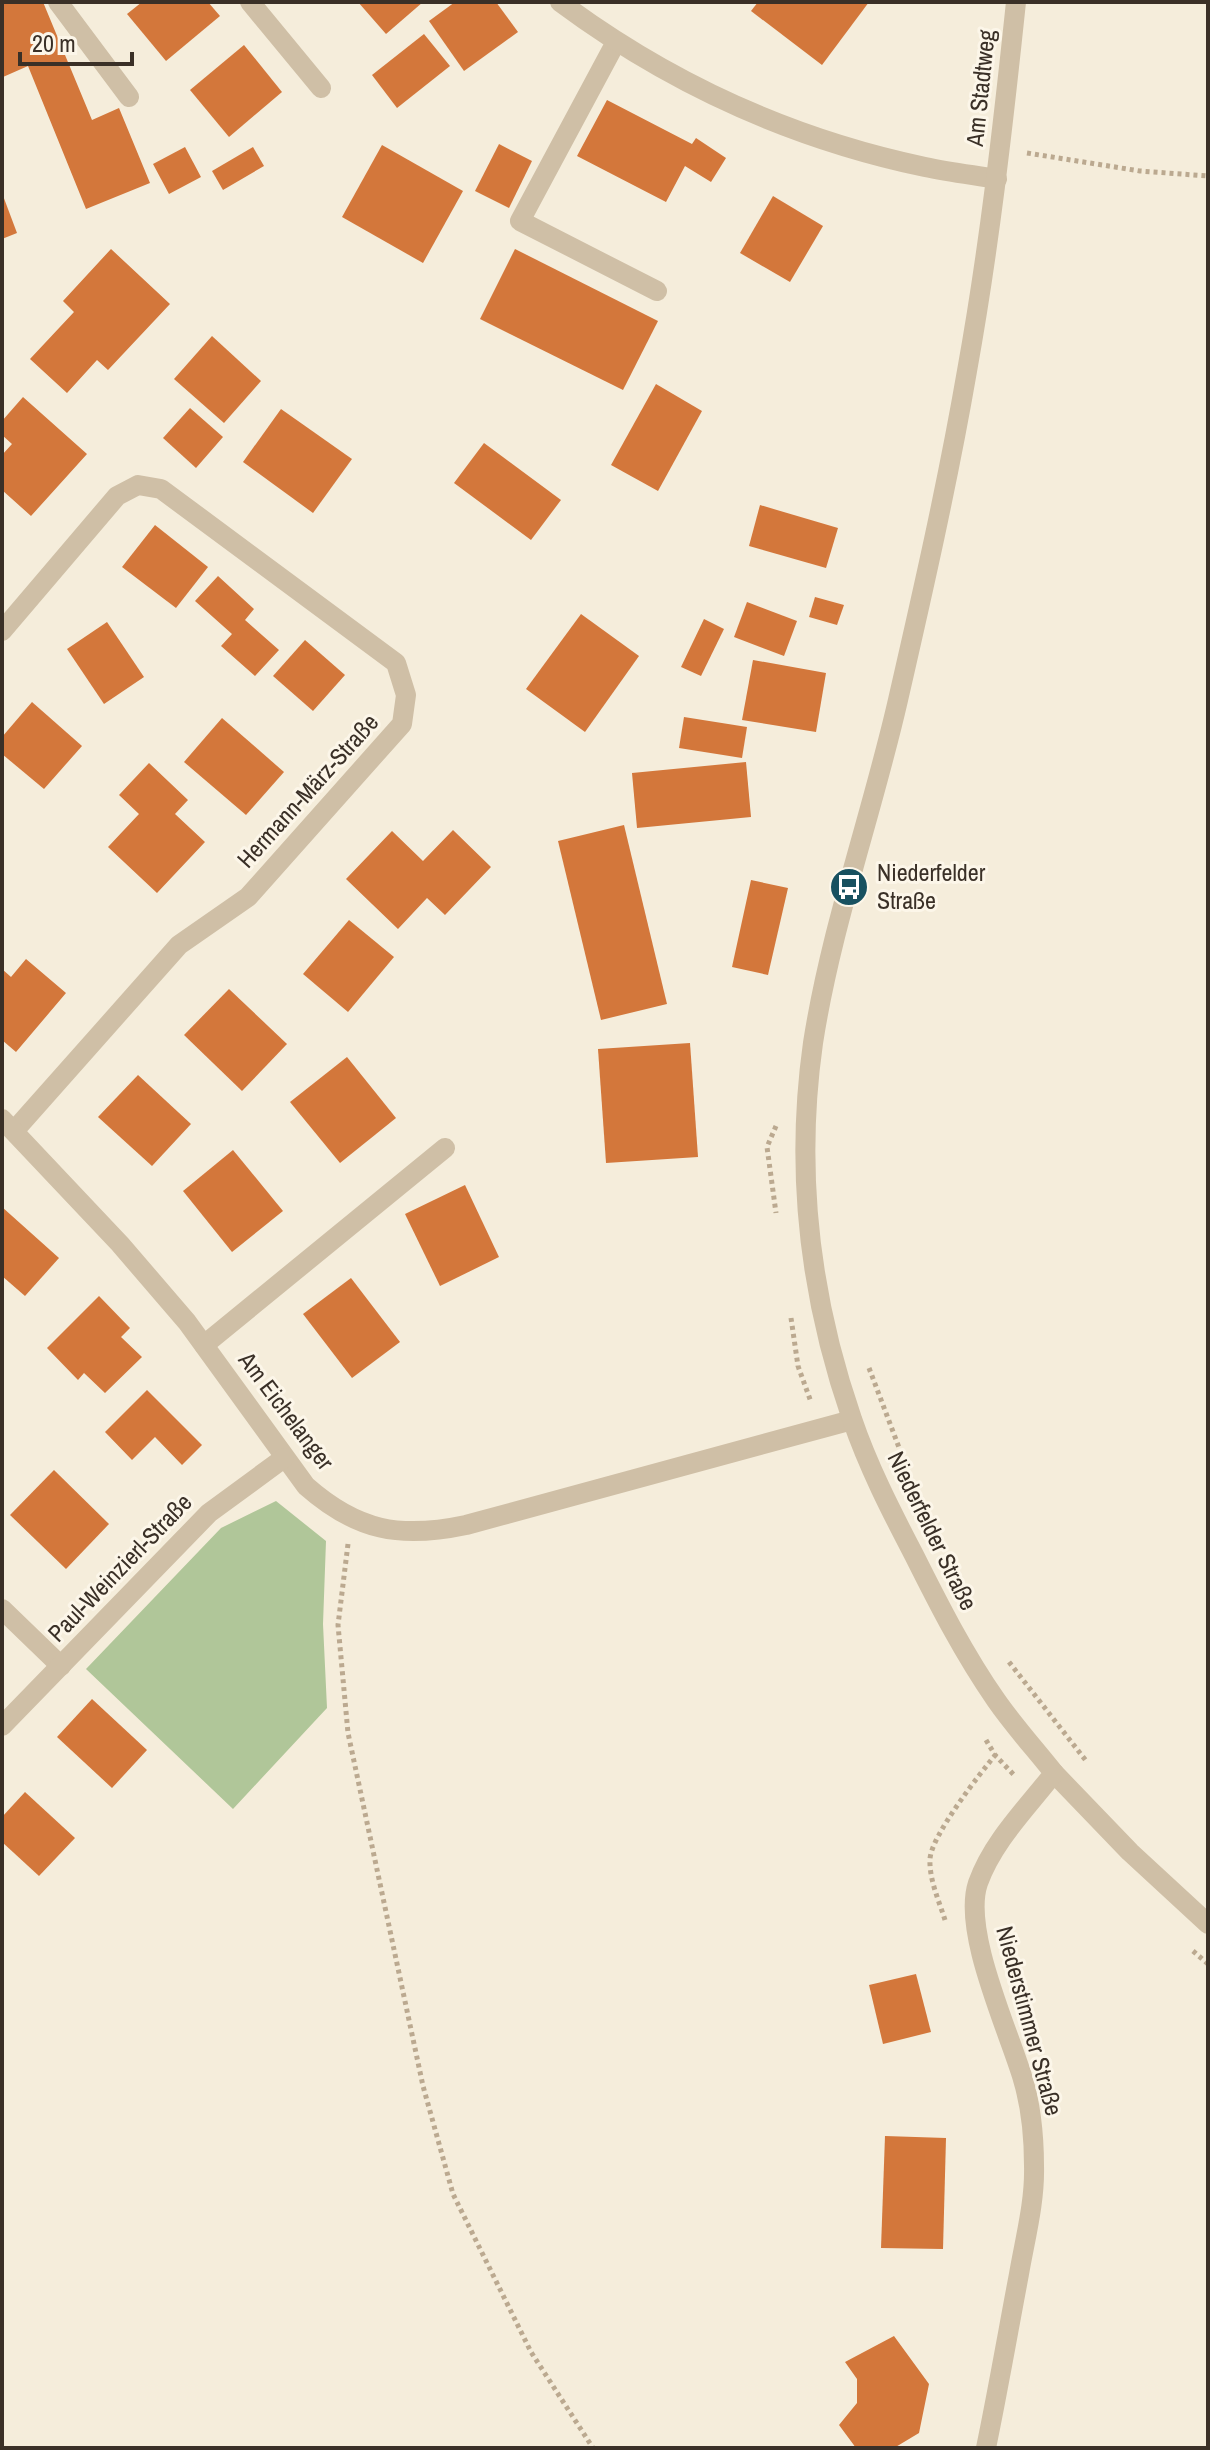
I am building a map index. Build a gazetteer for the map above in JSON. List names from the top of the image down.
{
  "streets": {
    "street": [
      "Am Stadtweg",
      "Hermann-März-Straße",
      "Am Eichelanger",
      "Niederfelder Straße",
      "Paul-Weinzierl-Straße",
      "Niederstimmer Straße"
    ]
  },
  "crossings": [
    ["Am Stadtweg", "Niederfelder Straße"],
    ["Hermann-März-Straße", "Am Eichelanger"],
    ["Am Eichelanger", "Niederfelder Straße"],
    ["Am Eichelanger", "Paul-Weinzierl-Straße"],
    ["Niederfelder Straße", "Niederstimmer Straße"]
  ],
  "places": {
    "bus stop": ["Niederfelder Straße"]
  },
  "scale_bar": "20 m"
}
